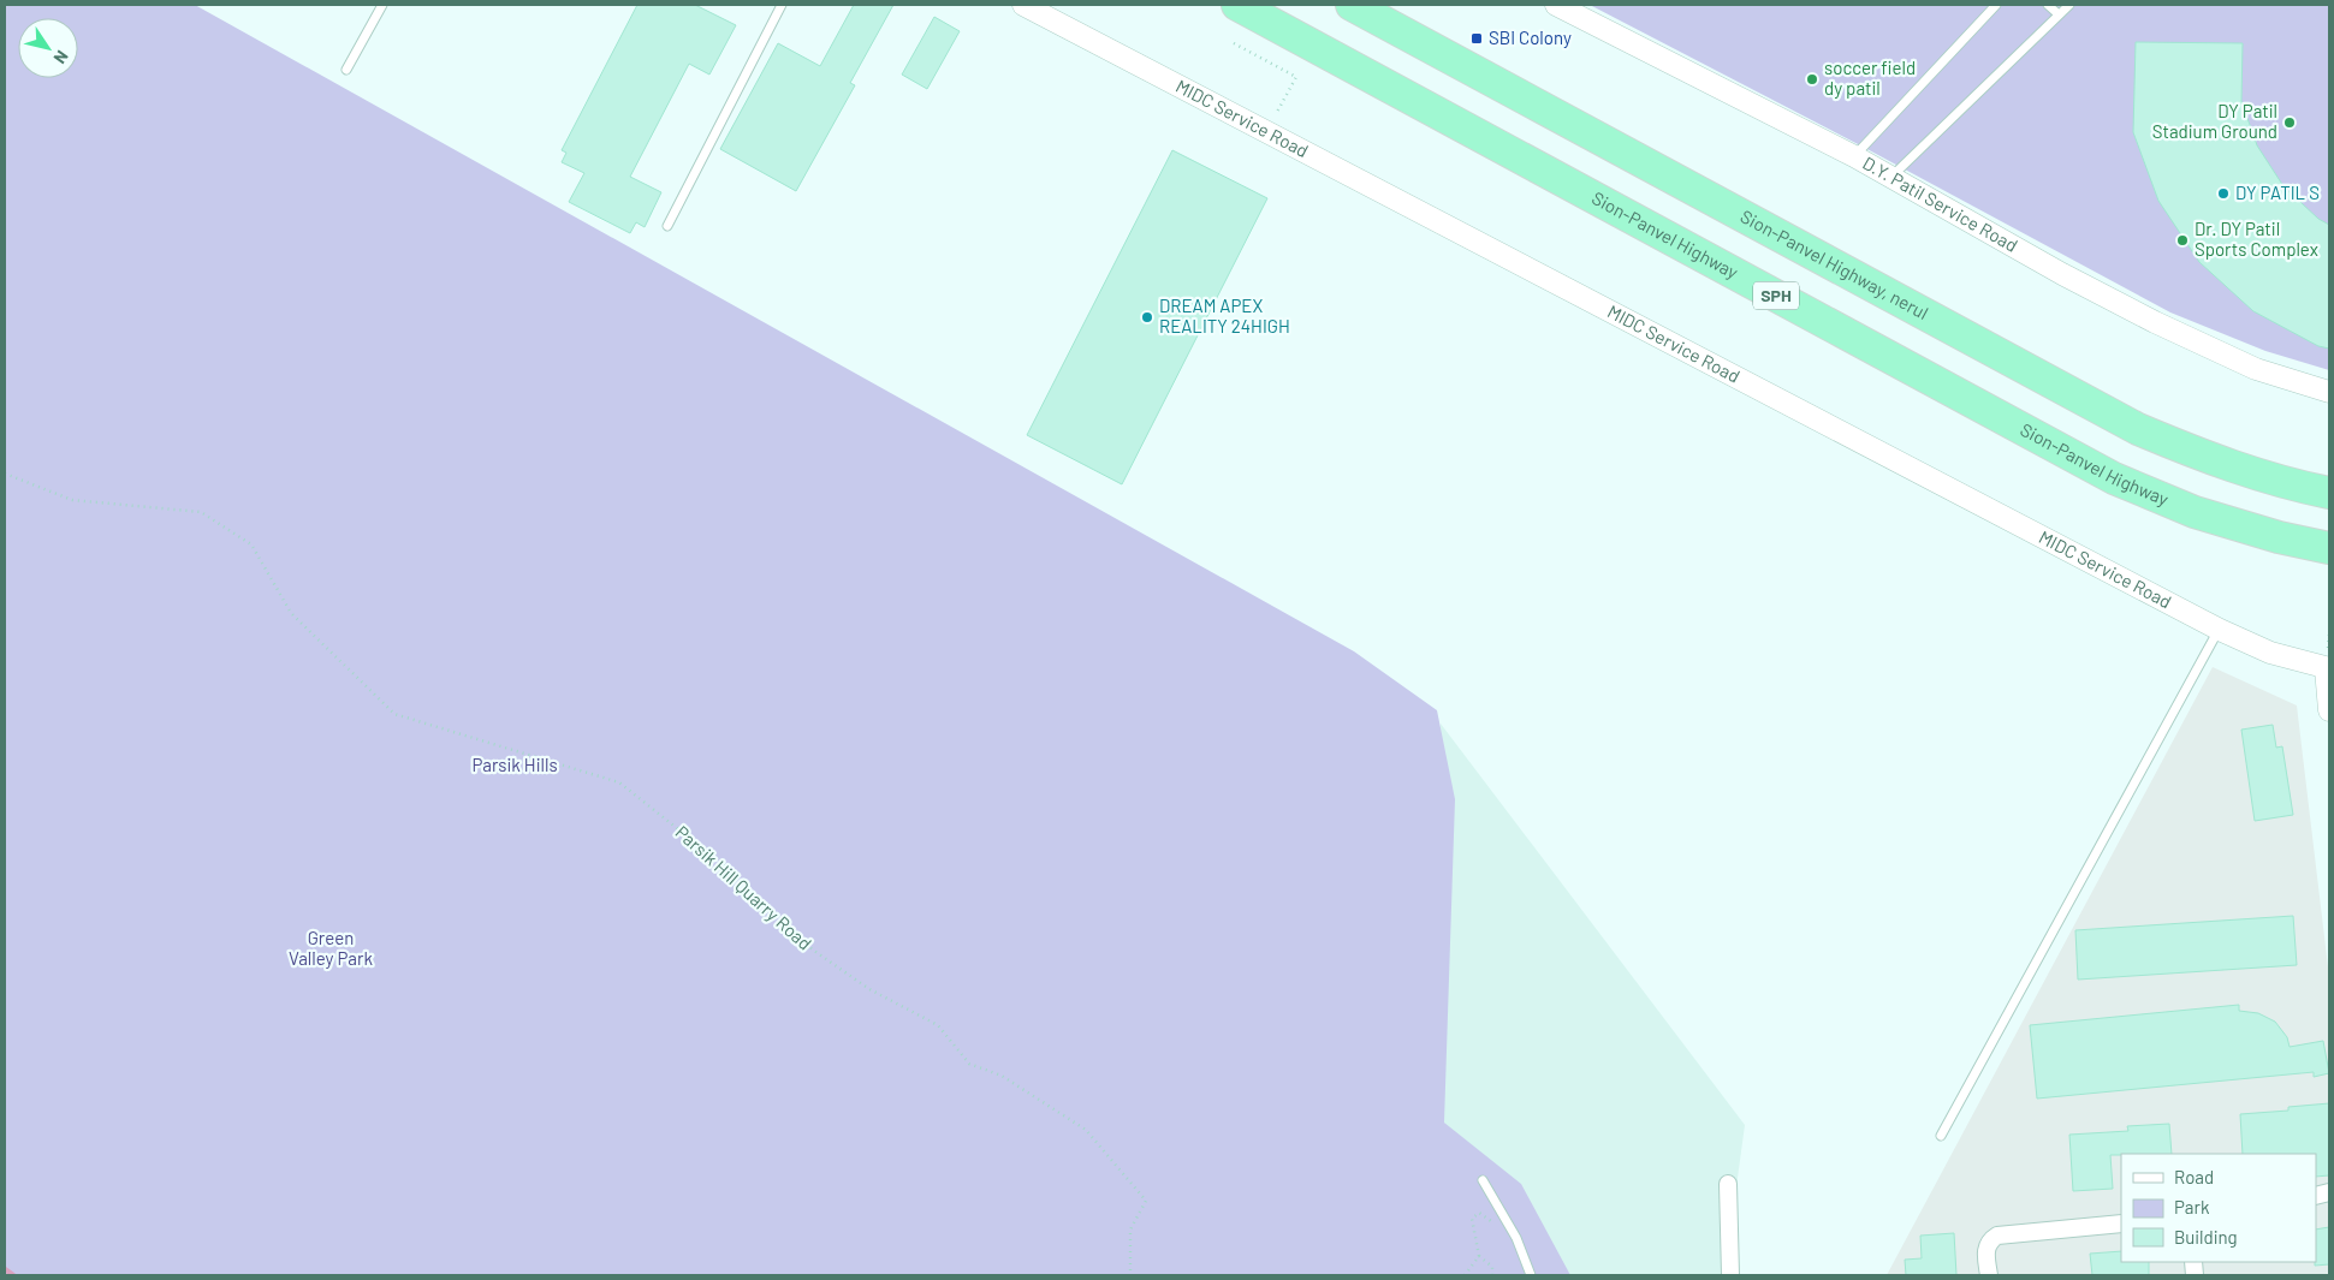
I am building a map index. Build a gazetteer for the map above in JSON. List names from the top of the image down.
{
  "streets": {
    "highway": ["Sion-Panvel Highway", "Sion-Panvel Highway, nerul", "SPH"],
    "street": ["MIDC Service Road", "D.Y. Patil Service Road"],
    "path": ["Parsik Hill Quarry Road"]
  },
  "parks": ["Parsik Hills", "Green Valley Park"],
  "places": {
    "transit": ["SBI Colony"],
    "other": [
      "soccer field dy patil",
      "DY Patil Stadium Ground",
      "DY PATIL S",
      "Dr. DY Patil Sports Complex",
      "DREAM APEX REALITY 24HIGH"
    ]
  },
  "legend": ["Road", "Park", "Building"],
  "north": "bottom right"
}
